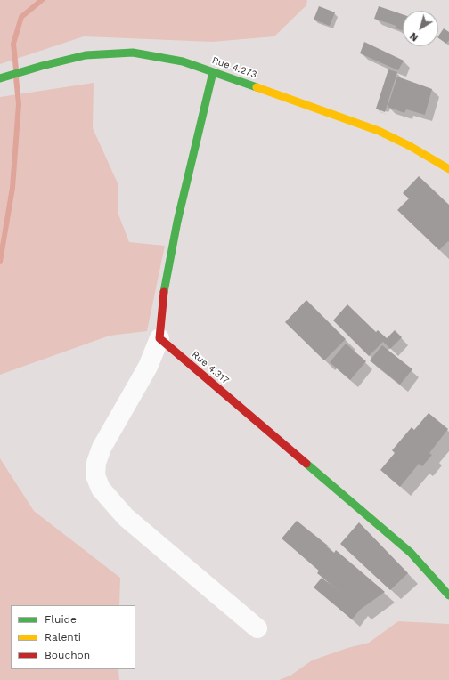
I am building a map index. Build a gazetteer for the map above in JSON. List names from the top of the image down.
{
  "streets": {
    "street": ["Rue 4.273", "Rue 4.317"]
  },
  "legend": ["Fluide", "Ralenti", "Bouchon"],
  "north": "bottom left"
}
